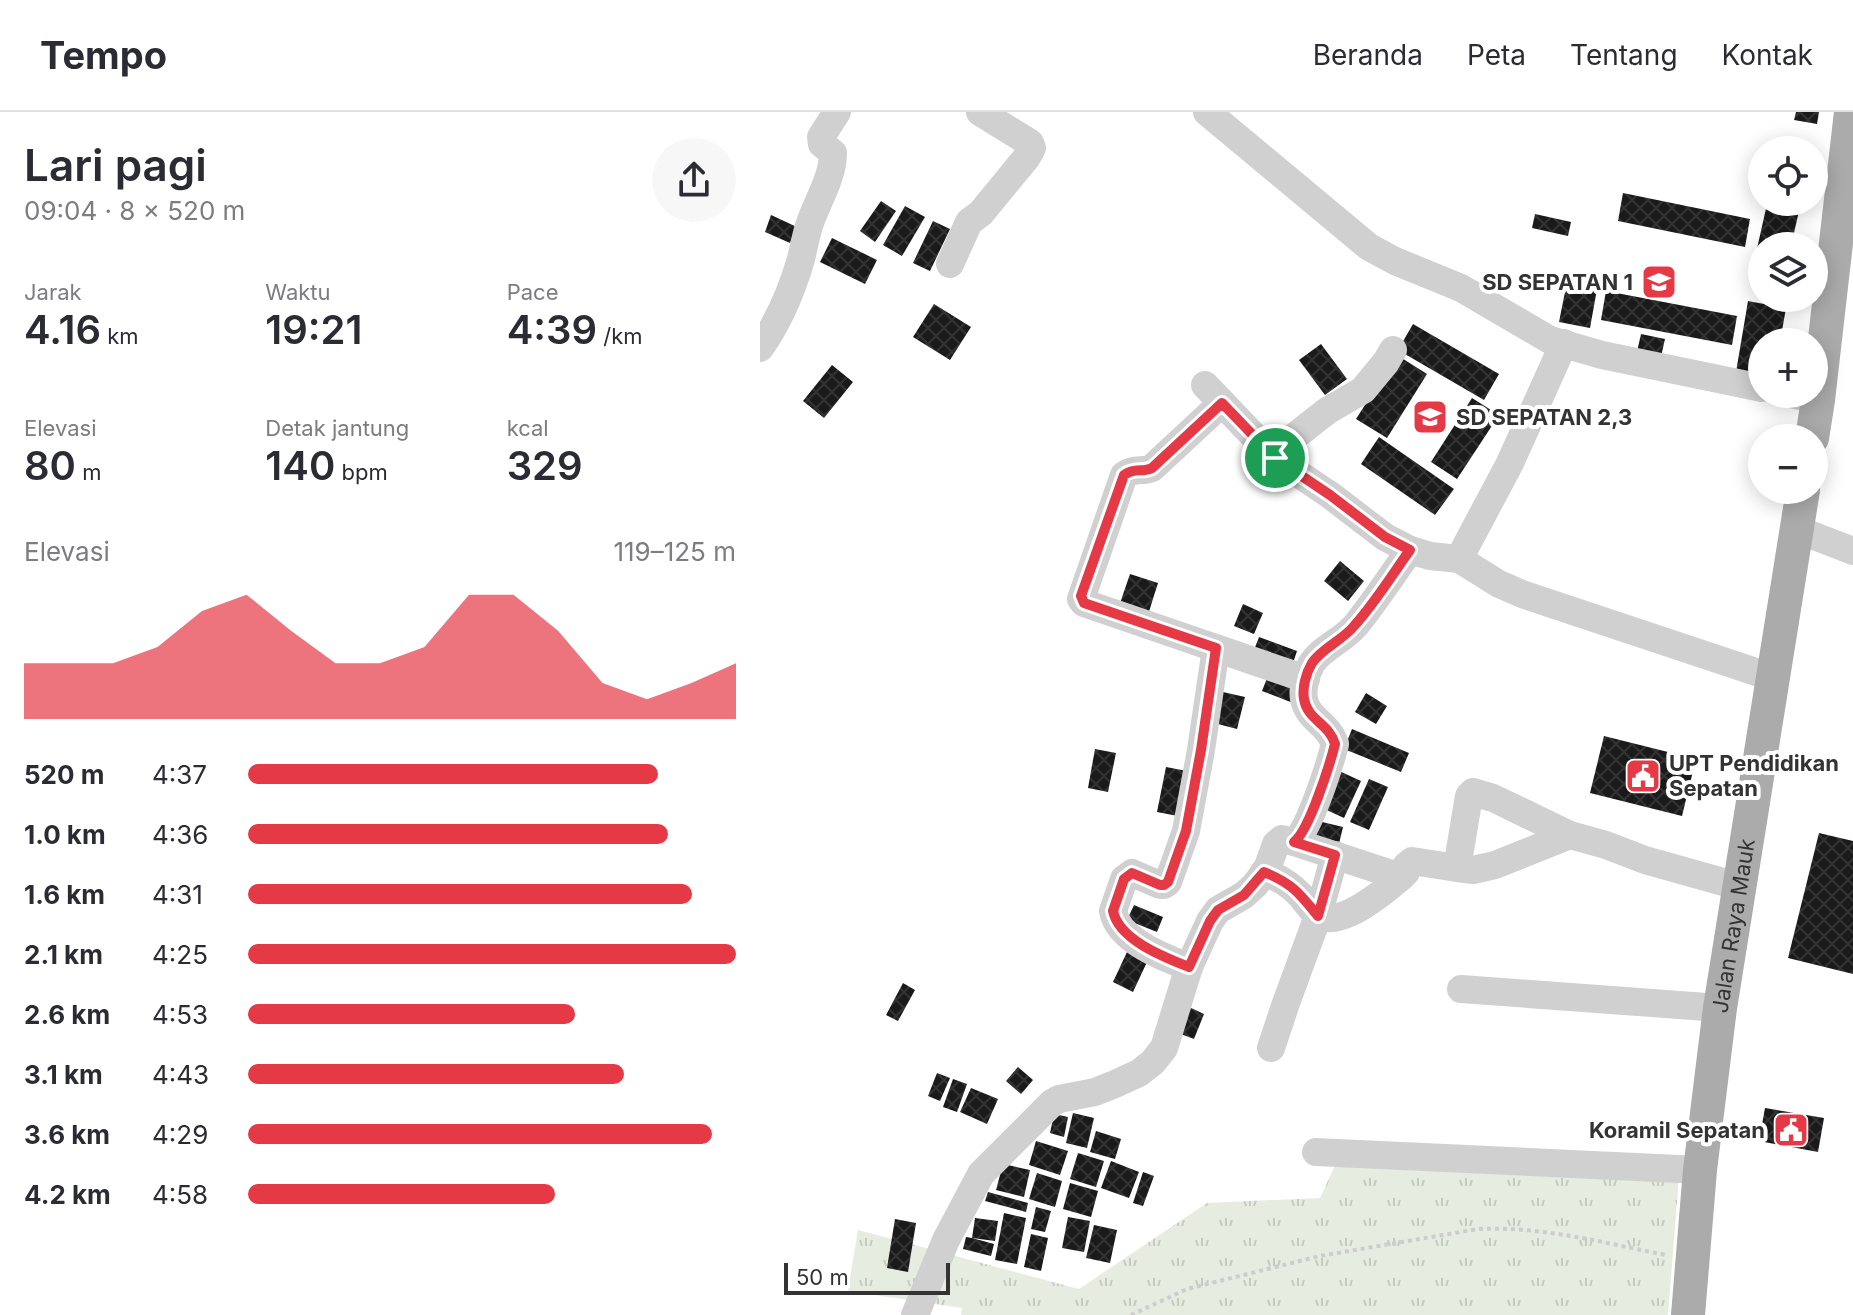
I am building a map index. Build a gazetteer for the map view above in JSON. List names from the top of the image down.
{
  "streets": {
    "main road": ["Jalan Raya Mauk"]
  },
  "places": {
    "school or university": ["SD SEPATAN 1", "SD SEPATAN 2,3"],
    "public building": ["UPT Pendidikan Sepatan", "Koramil Sepatan"]
  },
  "scale_bar": "50 m",
  "page": {
    "header": "Tempo",
    "nav": [
      "Beranda",
      "Peta",
      "Tentang",
      "Kontak"
    ],
    "heading": ["Lari pagi", "09:04 · 8 × 520 m"],
    "map_buttons": ["+", "−"],
    "stats": [
      ["Jarak", "4.16 km"],
      ["Waktu", "19:21"],
      ["Pace", "4:39 /km"],
      ["Elevasi", "80 m"],
      ["Detak jantung", "140 bpm"],
      ["kcal", "329"]
    ],
    "chart": ["Elevasi", "119–125 m"],
    "list": [
      {
        "name": "520 m",
        "note": "4:37"
      },
      {
        "name": "1.0 km",
        "note": "4:36"
      },
      {
        "name": "1.6 km",
        "note": "4:31"
      },
      {
        "name": "2.1 km",
        "note": "4:25"
      },
      {
        "name": "2.6 km",
        "note": "4:53"
      },
      {
        "name": "3.1 km",
        "note": "4:43"
      },
      {
        "name": "3.6 km",
        "note": "4:29"
      },
      {
        "name": "4.2 km",
        "note": "4:58"
      }
    ],
    "scale": "50 m"
  }
}
